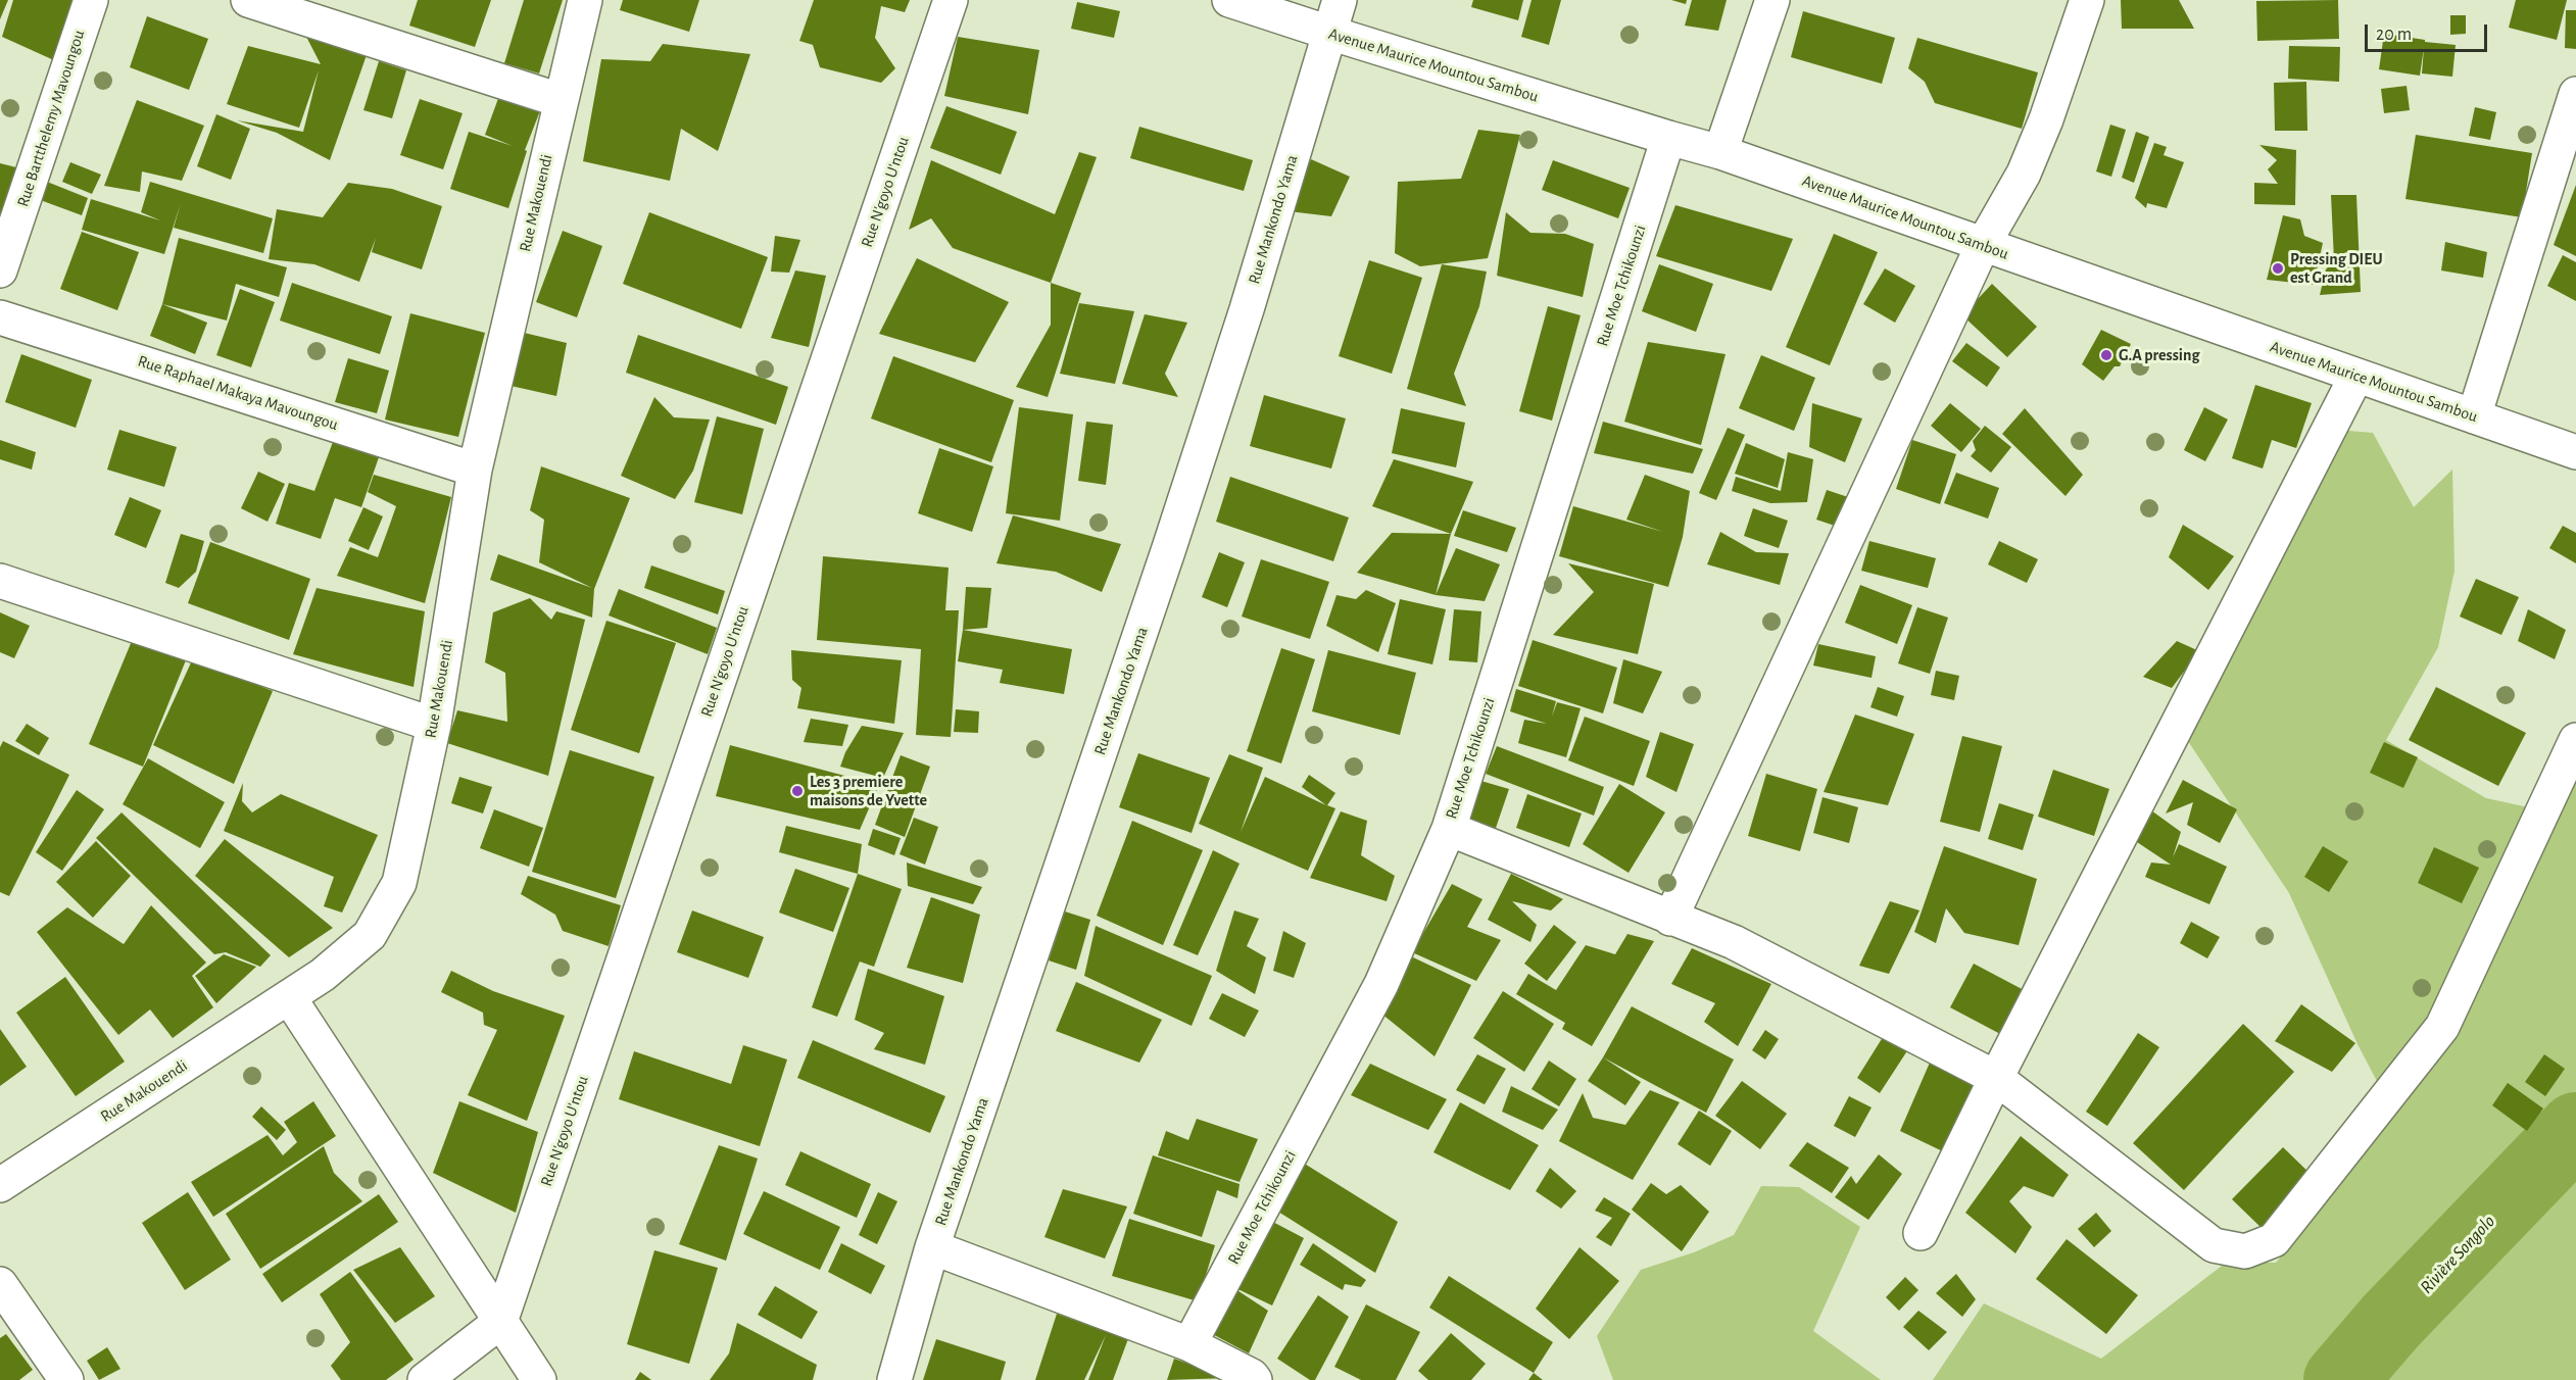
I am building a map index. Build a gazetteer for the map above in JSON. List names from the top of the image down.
{
  "streets": {
    "street": [
      "Avenue Maurice Mountou Sambou",
      "Rue Bartthelemy Mavoungou",
      "Rue N'goyo U'ntou",
      "Rue Makouendi",
      "Rue Mankondo Yama",
      "Rue Moe Tchikounzi",
      "Rue Raphael Makaya Mavoungou"
    ]
  },
  "crossings": [
    ["Avenue Maurice Mountou Sambou", "Rue Mankondo Yama"],
    ["Avenue Maurice Mountou Sambou", "Rue Moe Tchikounzi"],
    ["Rue Makouendi", "Rue Raphael Makaya Mavoungou"]
  ],
  "water": ["Rivière Songolo"],
  "places": ["Pressing DIEU est Grand", "G.A pressing", "Les 3 premiere maisons de Yvette"],
  "scale_bar": "20 m"
}
